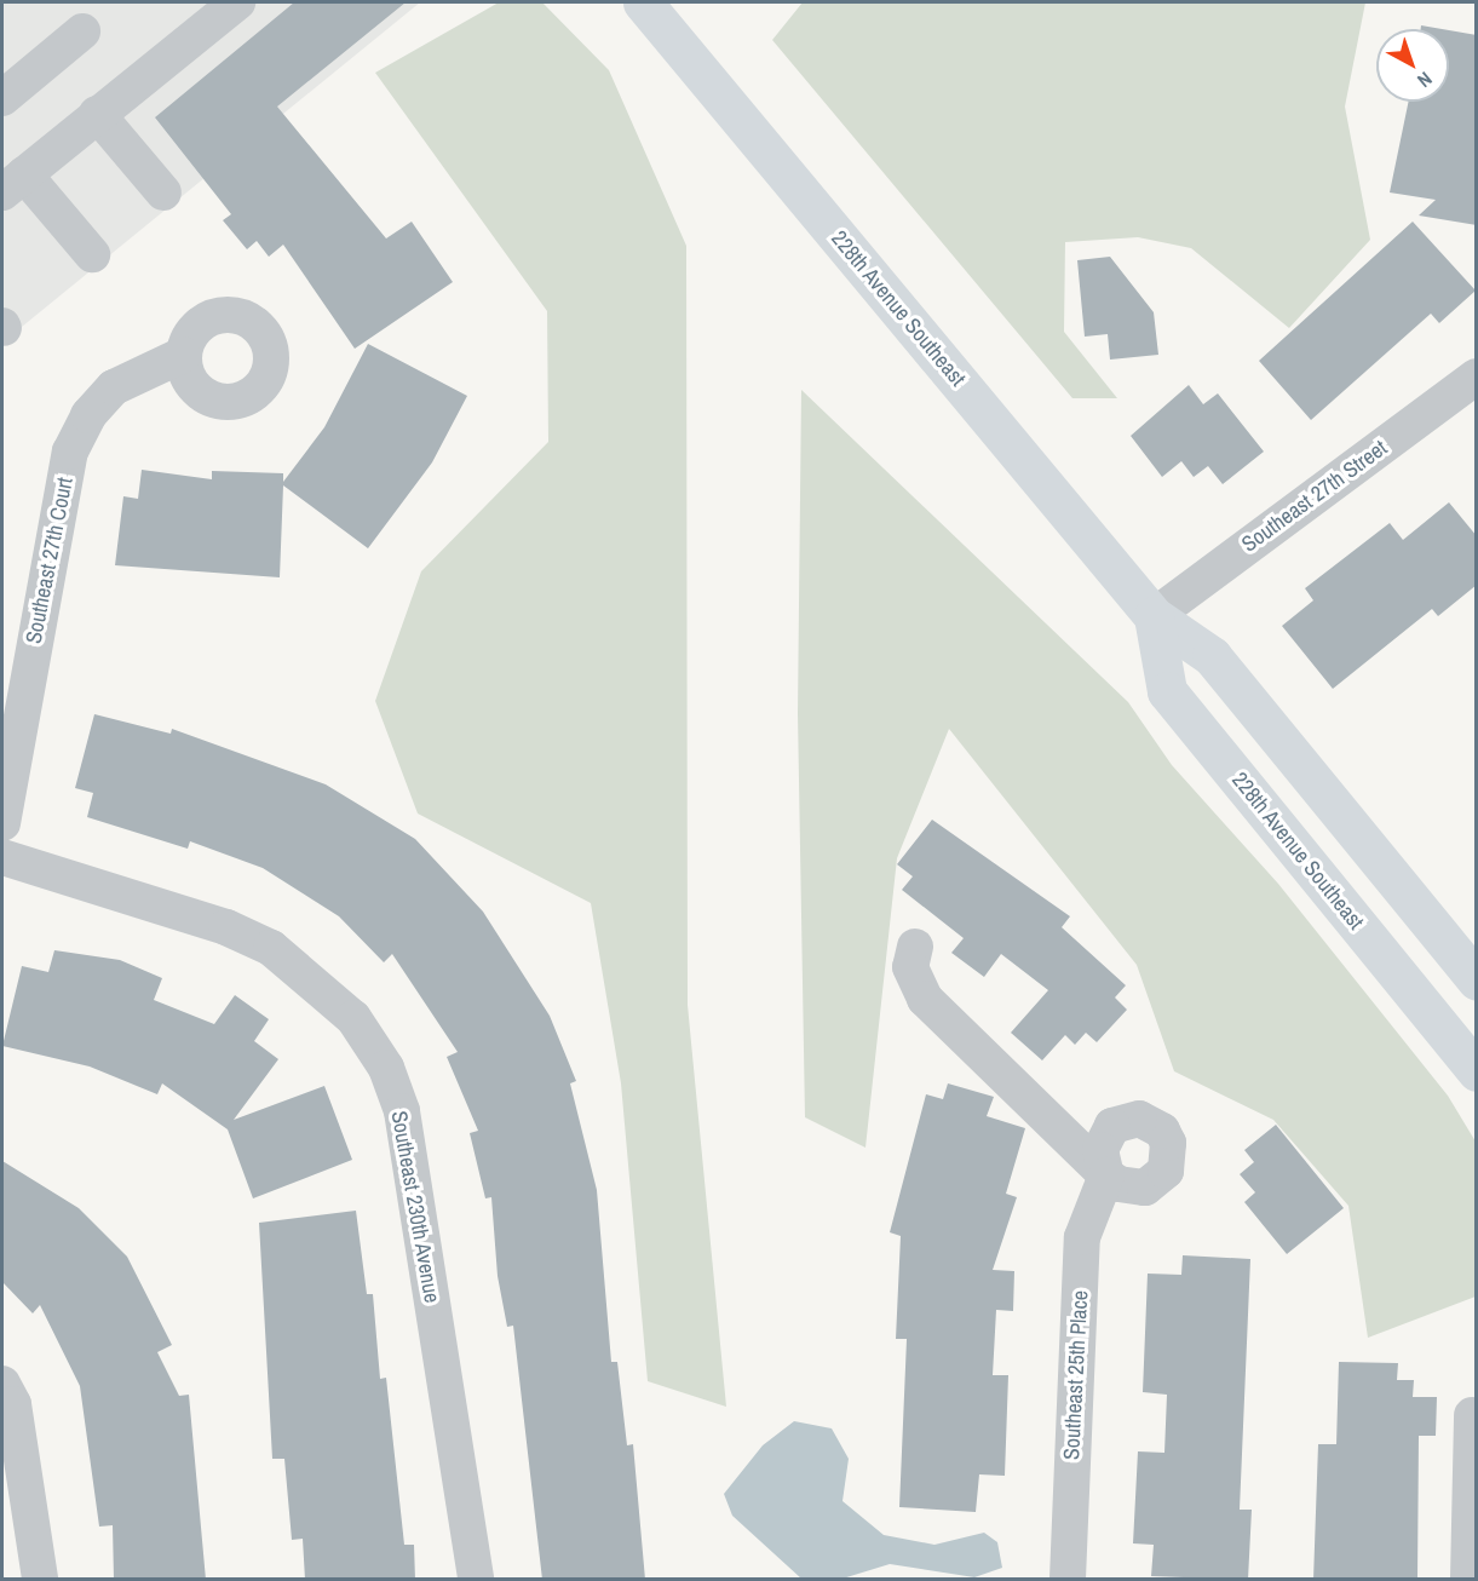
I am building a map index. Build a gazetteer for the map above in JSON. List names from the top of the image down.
{
  "streets": {
    "main road": ["228th Avenue Southeast"],
    "street": [
      "Southeast 27th Street",
      "Southeast 27th Court",
      "Southeast 230th Avenue",
      "Southeast 25th Place"
    ]
  },
  "crossings": [
    ["228th Avenue Southeast", "Southeast 27th Street"]
  ],
  "north": "bottom right"
}
